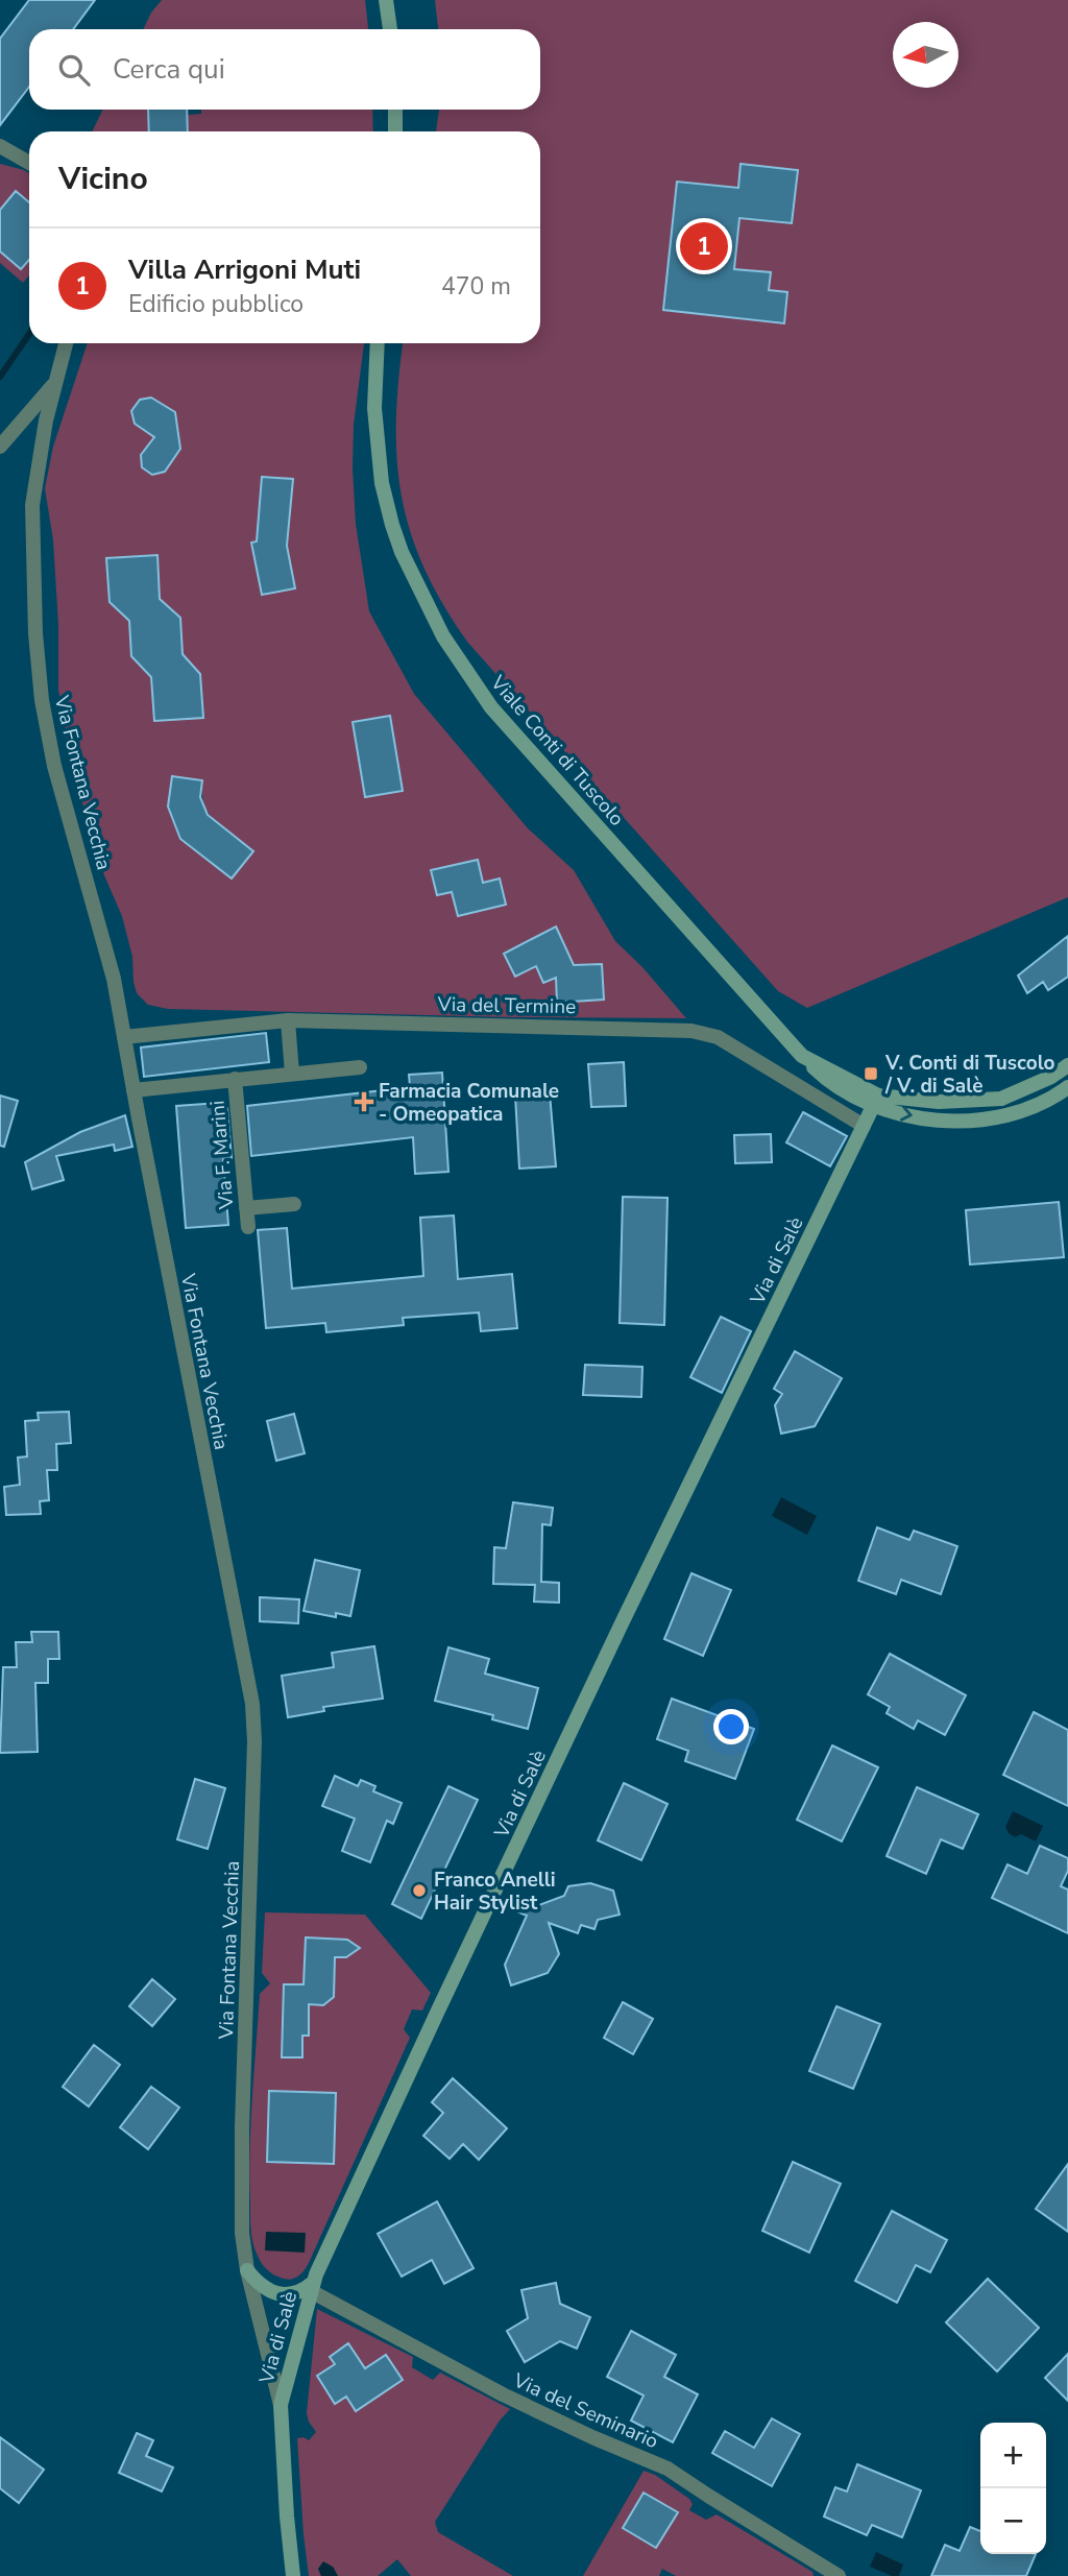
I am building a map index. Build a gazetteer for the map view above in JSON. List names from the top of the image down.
{
  "streets": {
    "main road": ["Viale Conti di Tuscolo", "Via di Salè"],
    "street": [
      "Via Fontana Vecchia",
      "Via del Termine",
      "Via F. Marini",
      "Via del Seminario"
    ]
  },
  "crossings": [
    ["Viale Conti di Tuscolo", "Via di Salè"],
    ["Via Fontana Vecchia", "Via del Termine"],
    ["Via Fontana Vecchia", "Via di Salè"],
    ["Via del Termine", "Via di Salè"],
    ["Via di Salè", "Via del Seminario"]
  ],
  "places": {
    "transit": ["V. Conti di Tuscolo / V. di Salè"],
    "health": ["Farmacia Comunale - Omeopatica"],
    "other": ["Franco Anelli Hair Stylist"]
  },
  "north": "left",
  "page": {
    "search": "Cerca qui",
    "heading": "Vicino",
    "pins": "1",
    "list": [
      {
        "mark": "1",
        "name": "Villa Arrigoni Muti",
        "note": "Edificio pubblico",
        "value": "470 m"
      }
    ],
    "map_buttons": ["+", "−"]
  }
}
